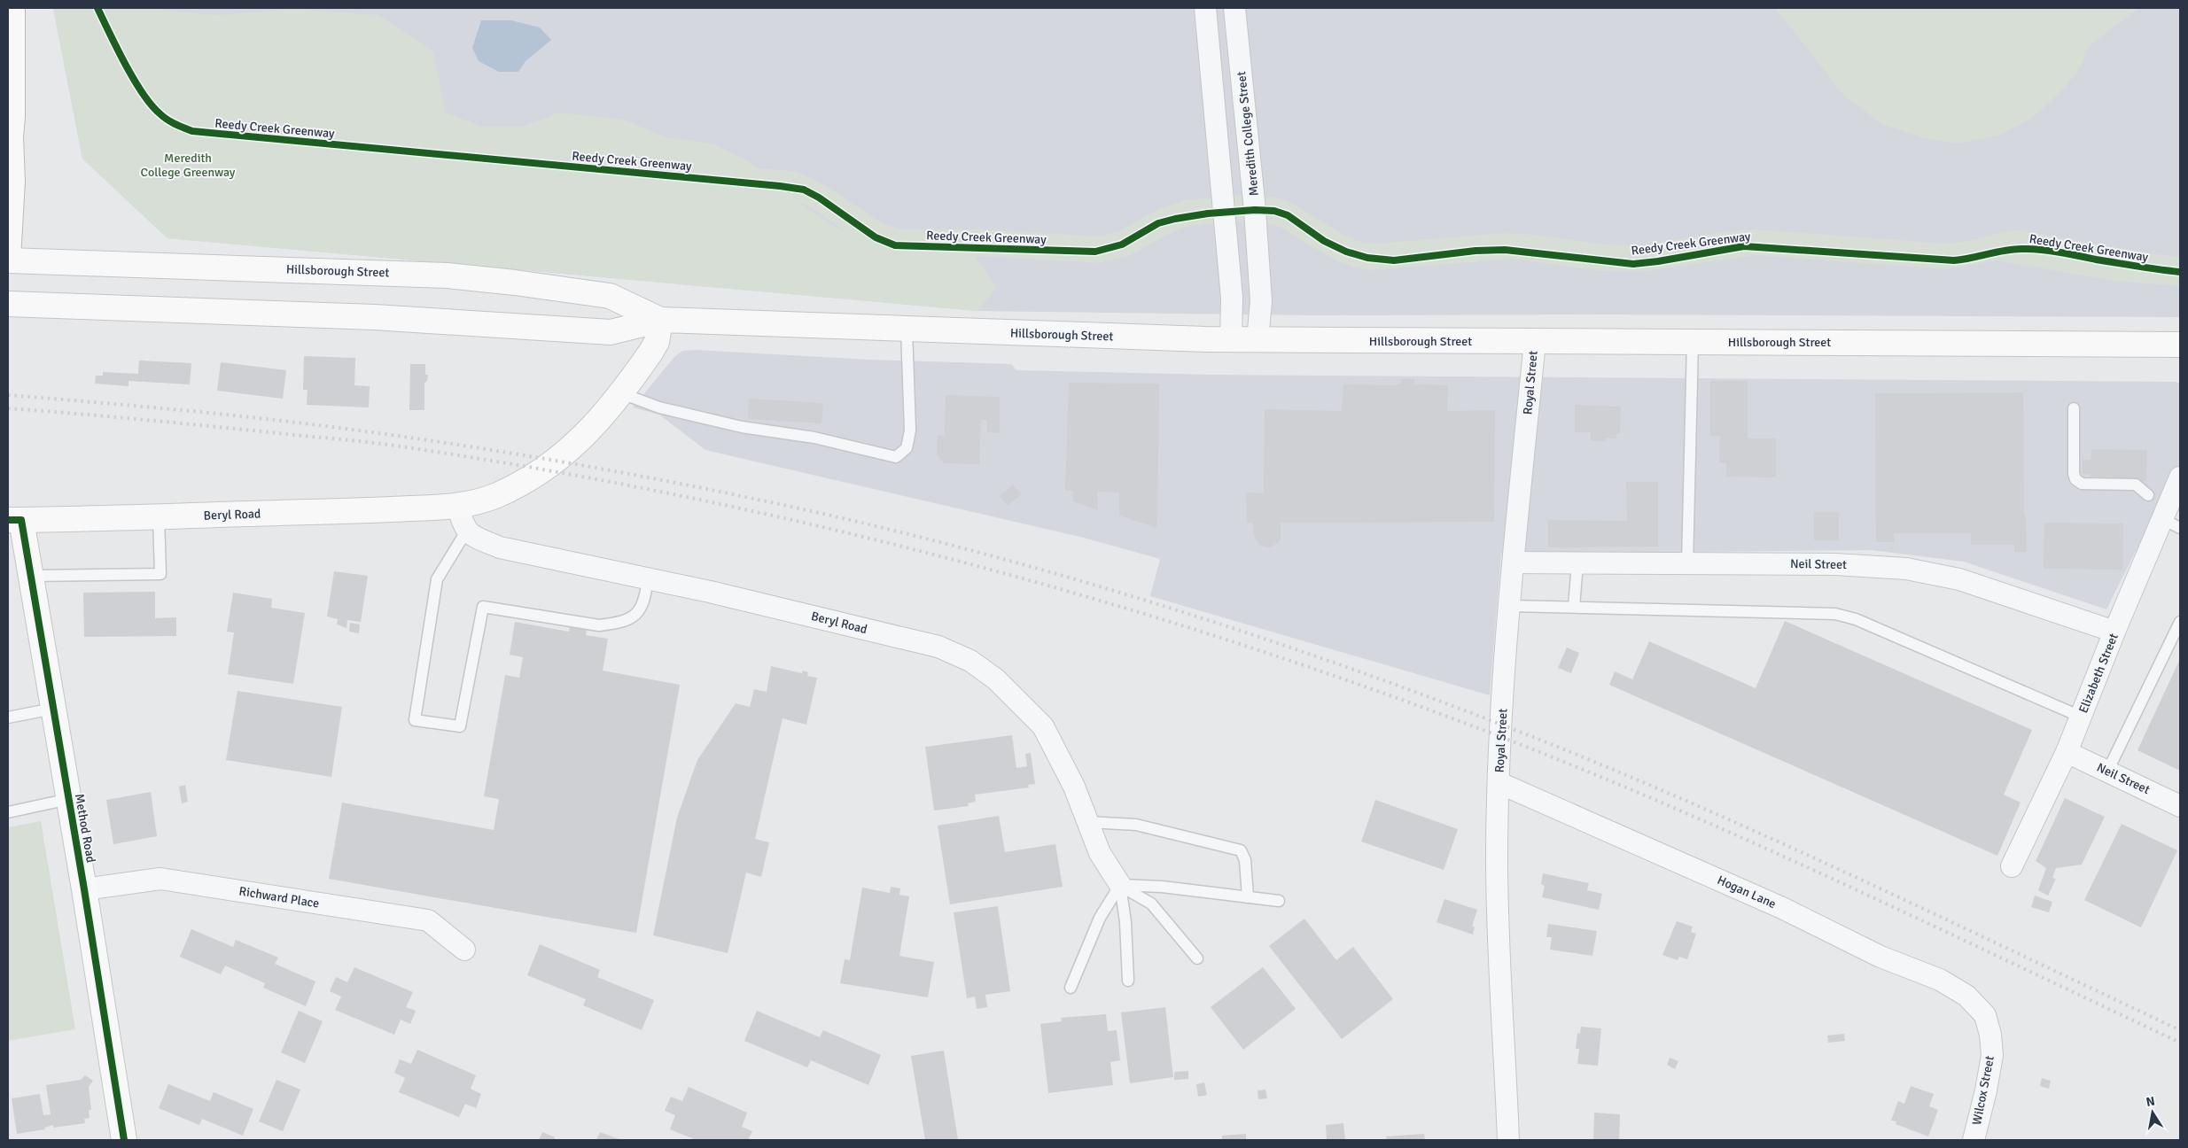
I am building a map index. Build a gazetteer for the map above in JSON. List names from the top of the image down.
{
  "streets": {
    "main road": ["Hillsborough Street", "Beryl Road", "Method Road"],
    "street": [
      "Meredith College Street",
      "Royal Street",
      "Neil Street",
      "Elizabeth Street",
      "Hogan Lane",
      "Richward Place",
      "Wilcox Street"
    ],
    "cycle path": ["Reedy Creek Greenway"]
  },
  "crossings": [
    ["Meredith College Street", "Hillsborough Street"],
    ["Hillsborough Street", "Royal Street"],
    ["Hillsborough Street", "Beryl Road"],
    ["Royal Street", "Neil Street"],
    ["Royal Street", "Hogan Lane"],
    ["Beryl Road", "Method Road"],
    ["Neil Street", "Elizabeth Street"],
    ["Method Road", "Richward Place"],
    ["Hogan Lane", "Wilcox Street"]
  ],
  "parks": ["Meredith College Greenway"],
  "north": "top"
}
